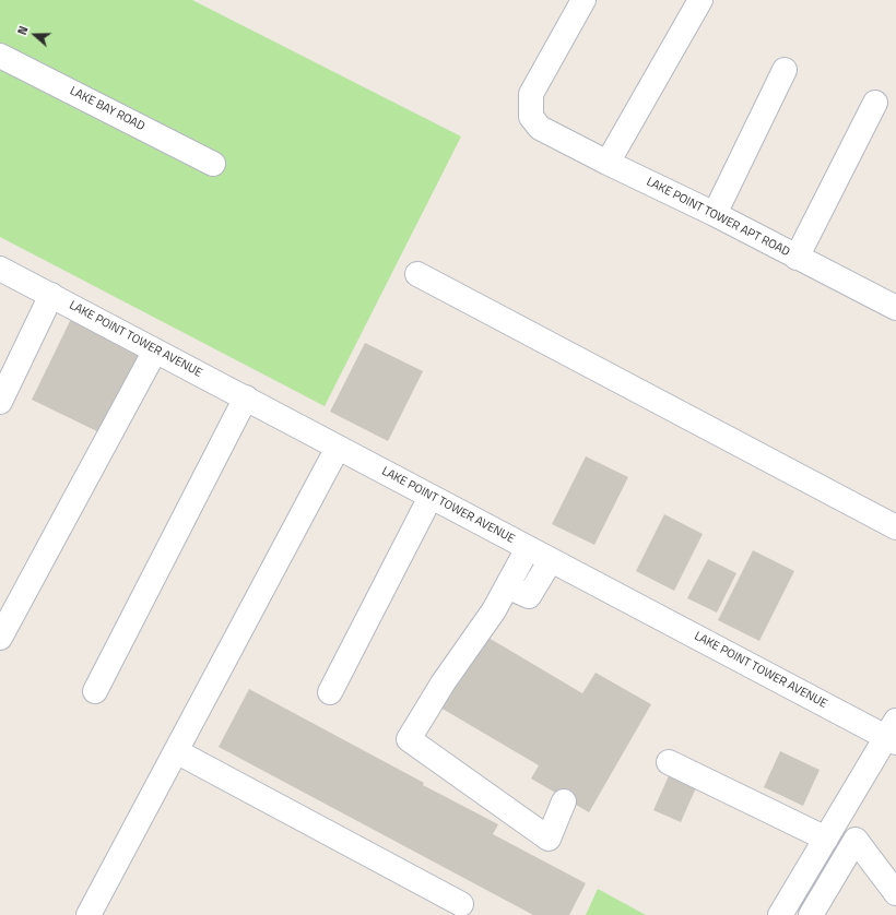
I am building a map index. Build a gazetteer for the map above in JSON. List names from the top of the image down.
{
  "streets": {
    "street": ["LAKE BAY ROAD", "LAKE POINT TOWER APT ROAD", "LAKE POINT TOWER AVENUE"]
  },
  "north": "left"
}
